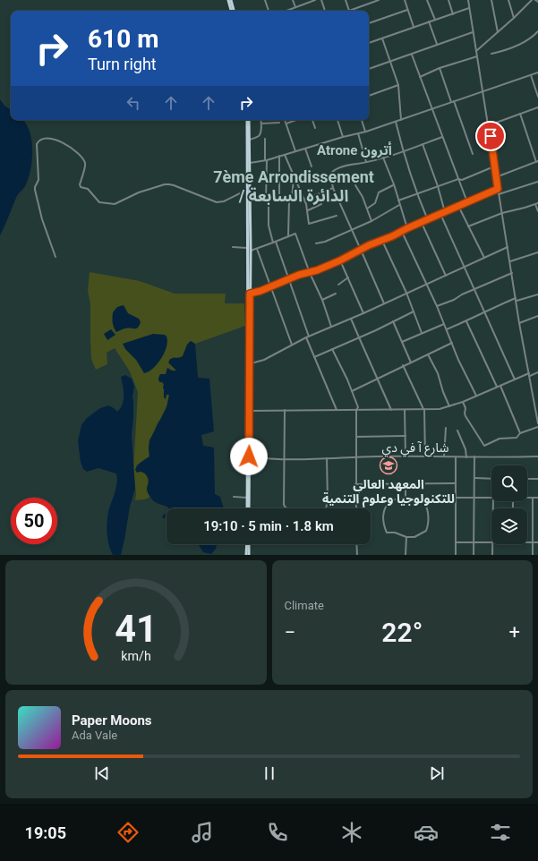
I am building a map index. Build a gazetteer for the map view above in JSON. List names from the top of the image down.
{
  "streets": {
    "street": ["شارع آ في دي"]
  },
  "districts": ["Atrone أترون", "7ème Arrondissement / الدائرة السابعة"],
  "places": {
    "school or university": ["المعهد العالي للتكنولوجيا وعلوم التنمية"]
  },
  "page": {
    "turn": ["610 m", "Turn right"],
    "limit": "50",
    "trip": "19:10 · 5 min · 1.8 km",
    "tile": "Climate",
    "heat": ["−", "22°", "+"],
    "song": ["Paper Moons", "Ada Vale"],
    "tabs": "19:05",
    "gauge": ["41", "km/h"]
  }
}
